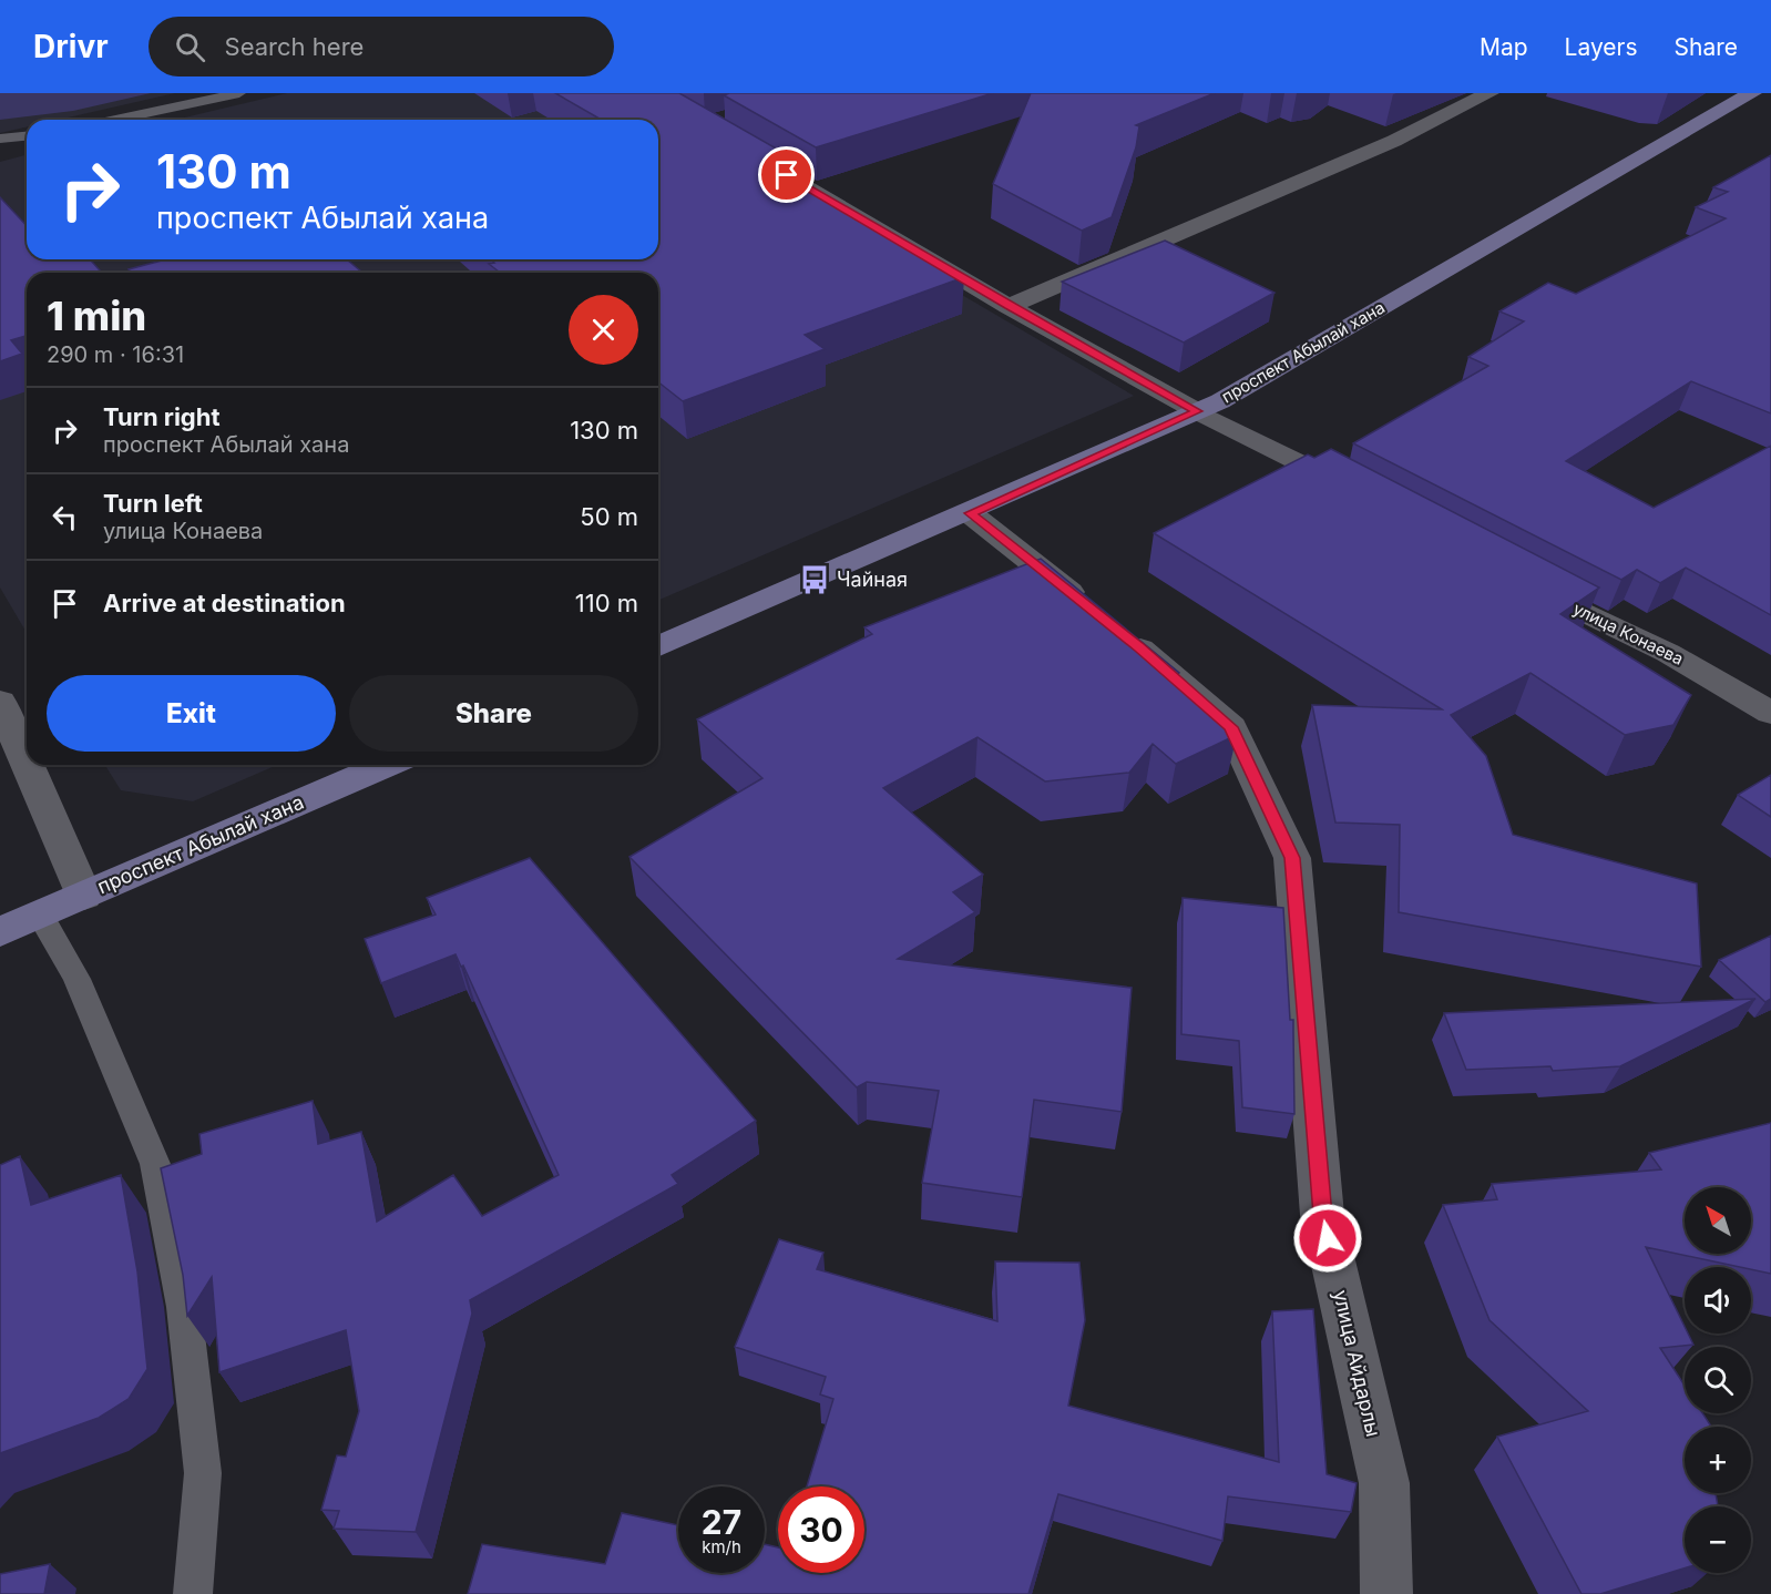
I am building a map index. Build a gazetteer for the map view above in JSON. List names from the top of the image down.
{
  "streets": {
    "main road": ["проспект Абылай хана"],
    "street": ["улица Конаева", "улица Айдарлы"]
  },
  "crossings": [
    ["проспект Абылай хана", "улица Айдарлы"]
  ],
  "places": {
    "bus stop": ["Чайная"]
  },
  "north": "top left",
  "page": {
    "header": "Drivr",
    "search": "Search here",
    "nav": ["Map", "Layers", "Share"],
    "turn": ["130 m", "проспект Абылай хана"],
    "heading": ["1 min", "290 m · 16:31"],
    "list": [
      {
        "name": "Turn right",
        "note": "проспект Абылай хана",
        "value": "130 m"
      },
      {
        "name": "Turn left",
        "note": "улица Конаева",
        "value": "50 m"
      },
      {
        "name": "Arrive at destination",
        "value": "110 m"
      }
    ],
    "buttons": ["Exit", "Share"],
    "map_buttons": ["+", "−"],
    "speed": "27 km/h",
    "limit": "30"
  }
}
